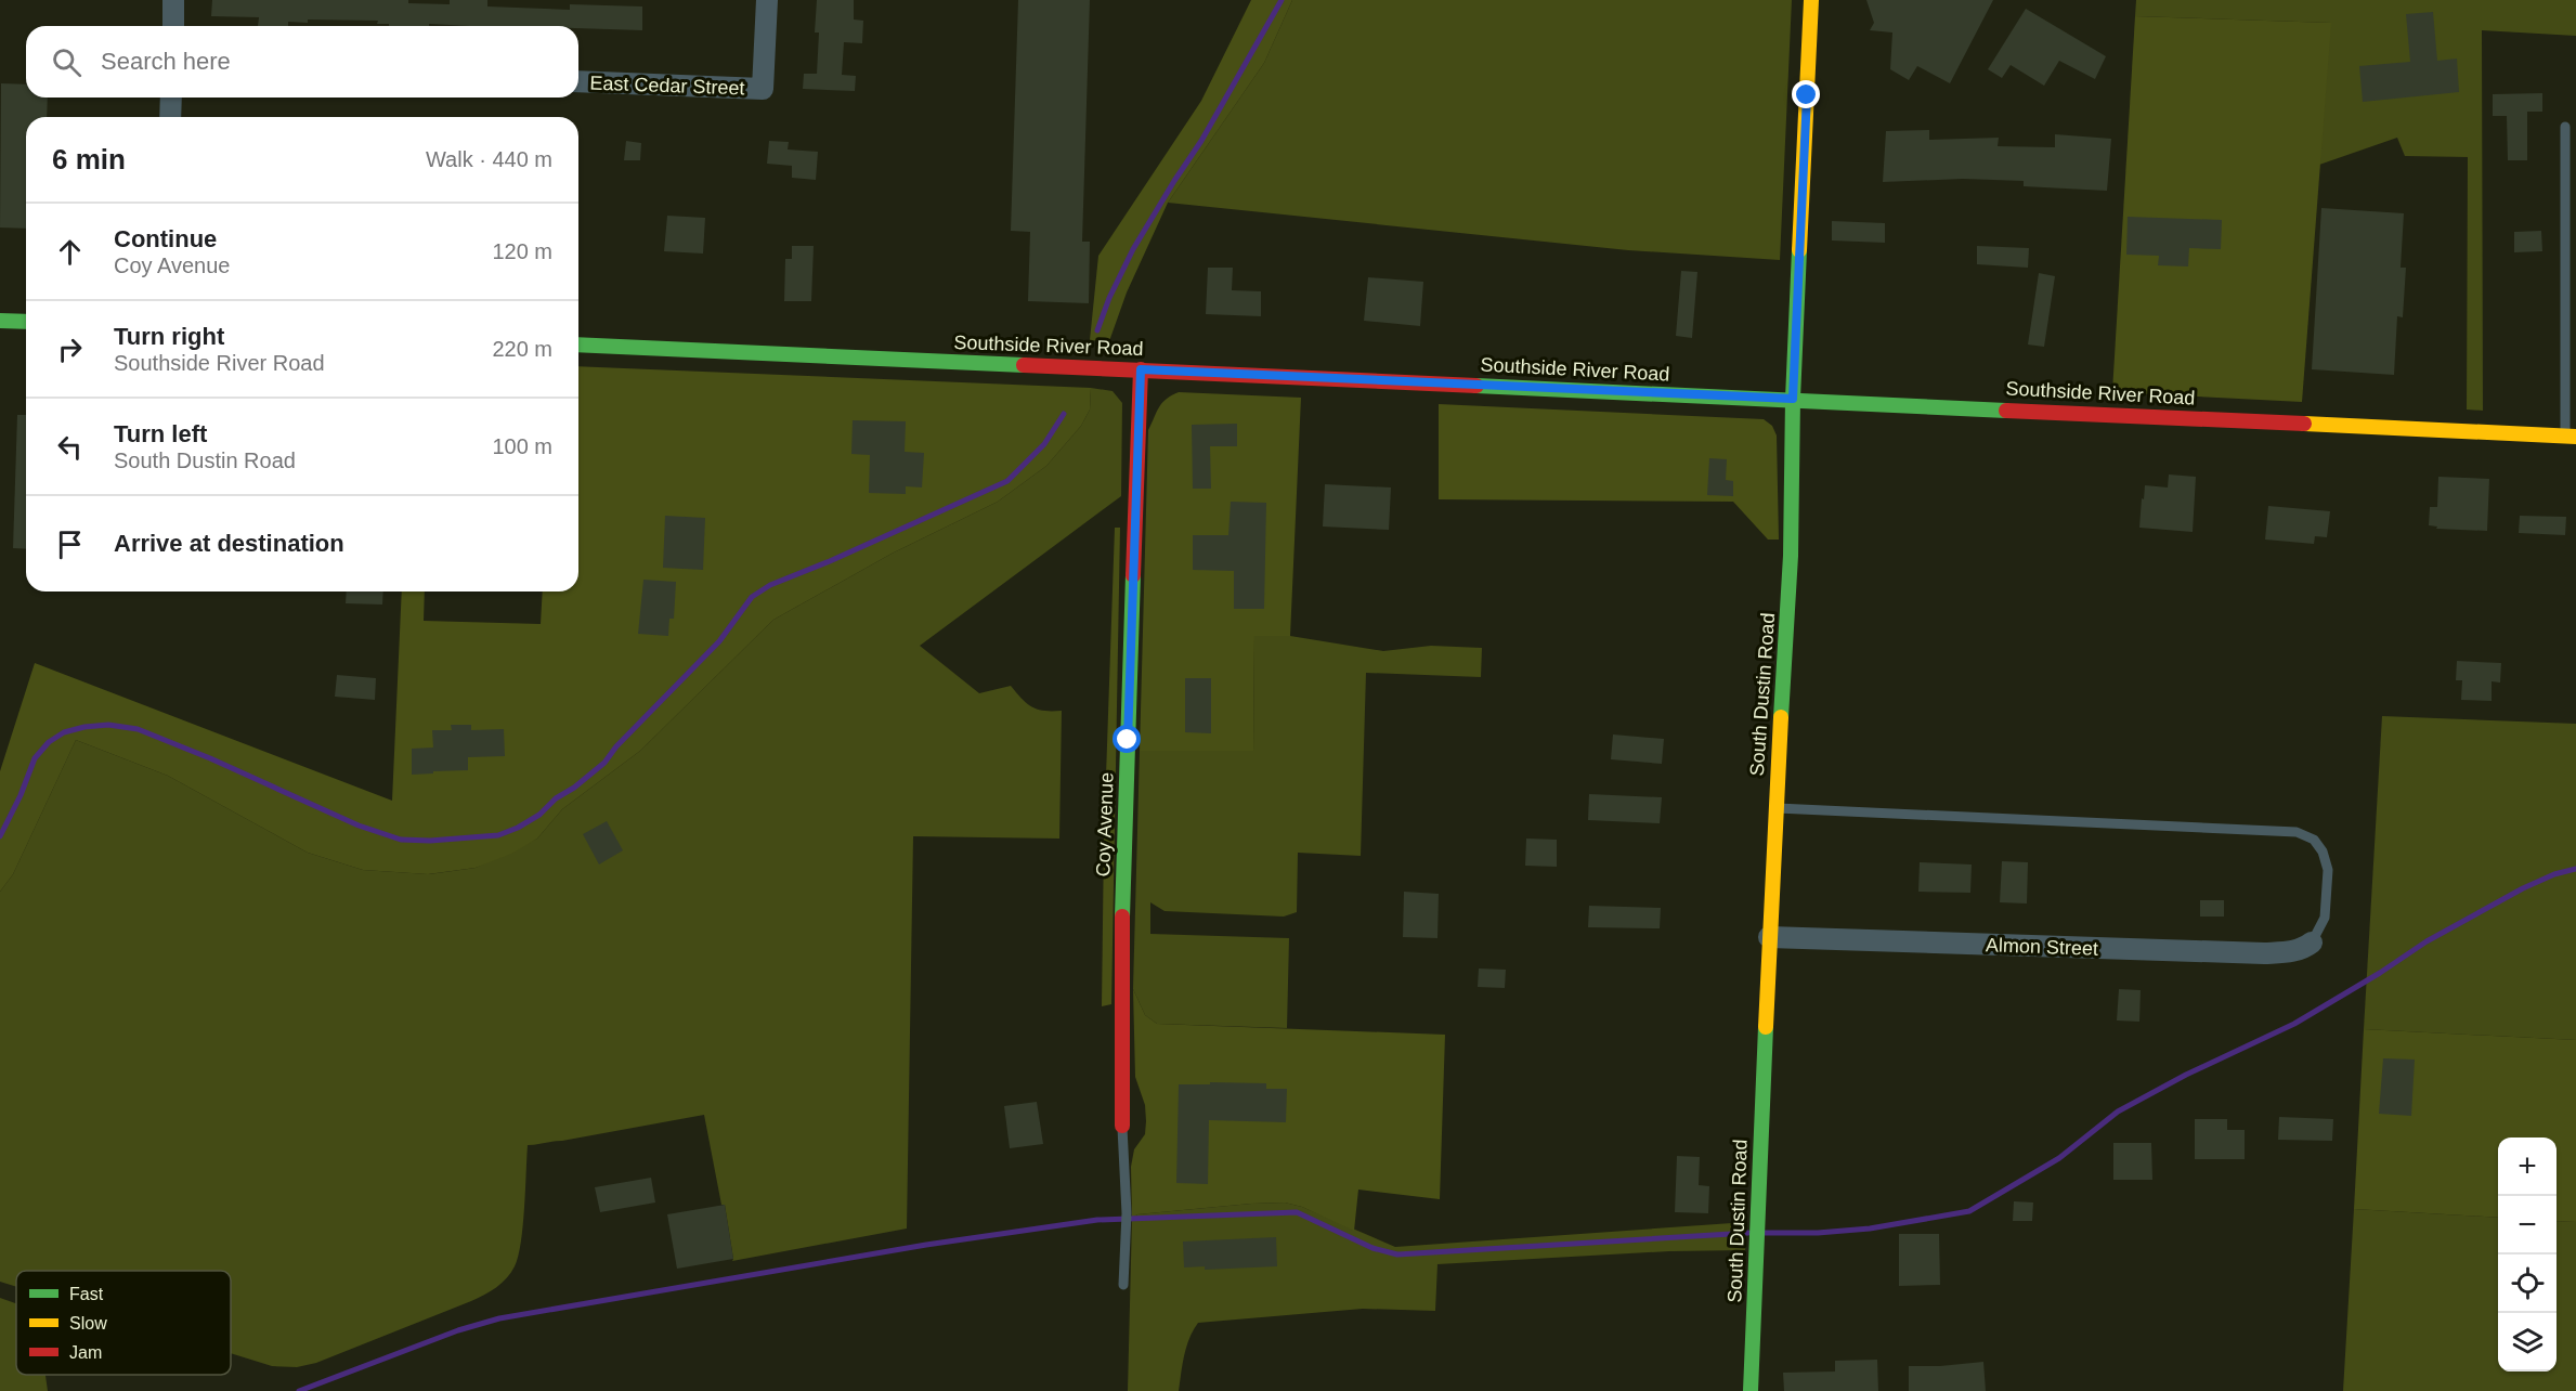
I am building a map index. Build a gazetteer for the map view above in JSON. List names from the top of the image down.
{
  "streets": {
    "street": [
      "East Cedar Street",
      "Southside River Road",
      "South Dustin Road",
      "Coy Avenue",
      "Almon Street"
    ]
  },
  "crossings": [
    ["Southside River Road", "South Dustin Road"],
    ["Southside River Road", "Coy Avenue"],
    ["South Dustin Road", "Almon Street"]
  ],
  "legend": ["Fast", "Slow", "Jam"],
  "page": {
    "search": "Search here",
    "heading": ["6 min", "Walk · 440 m"],
    "list": [
      ["Continue", "Coy Avenue", "120 m"],
      ["Turn right", "Southside River Road", "220 m"],
      ["Turn left", "South Dustin Road", "100 m"],
      "Arrive at destination"
    ],
    "map_buttons": ["+", "−"]
  }
}
